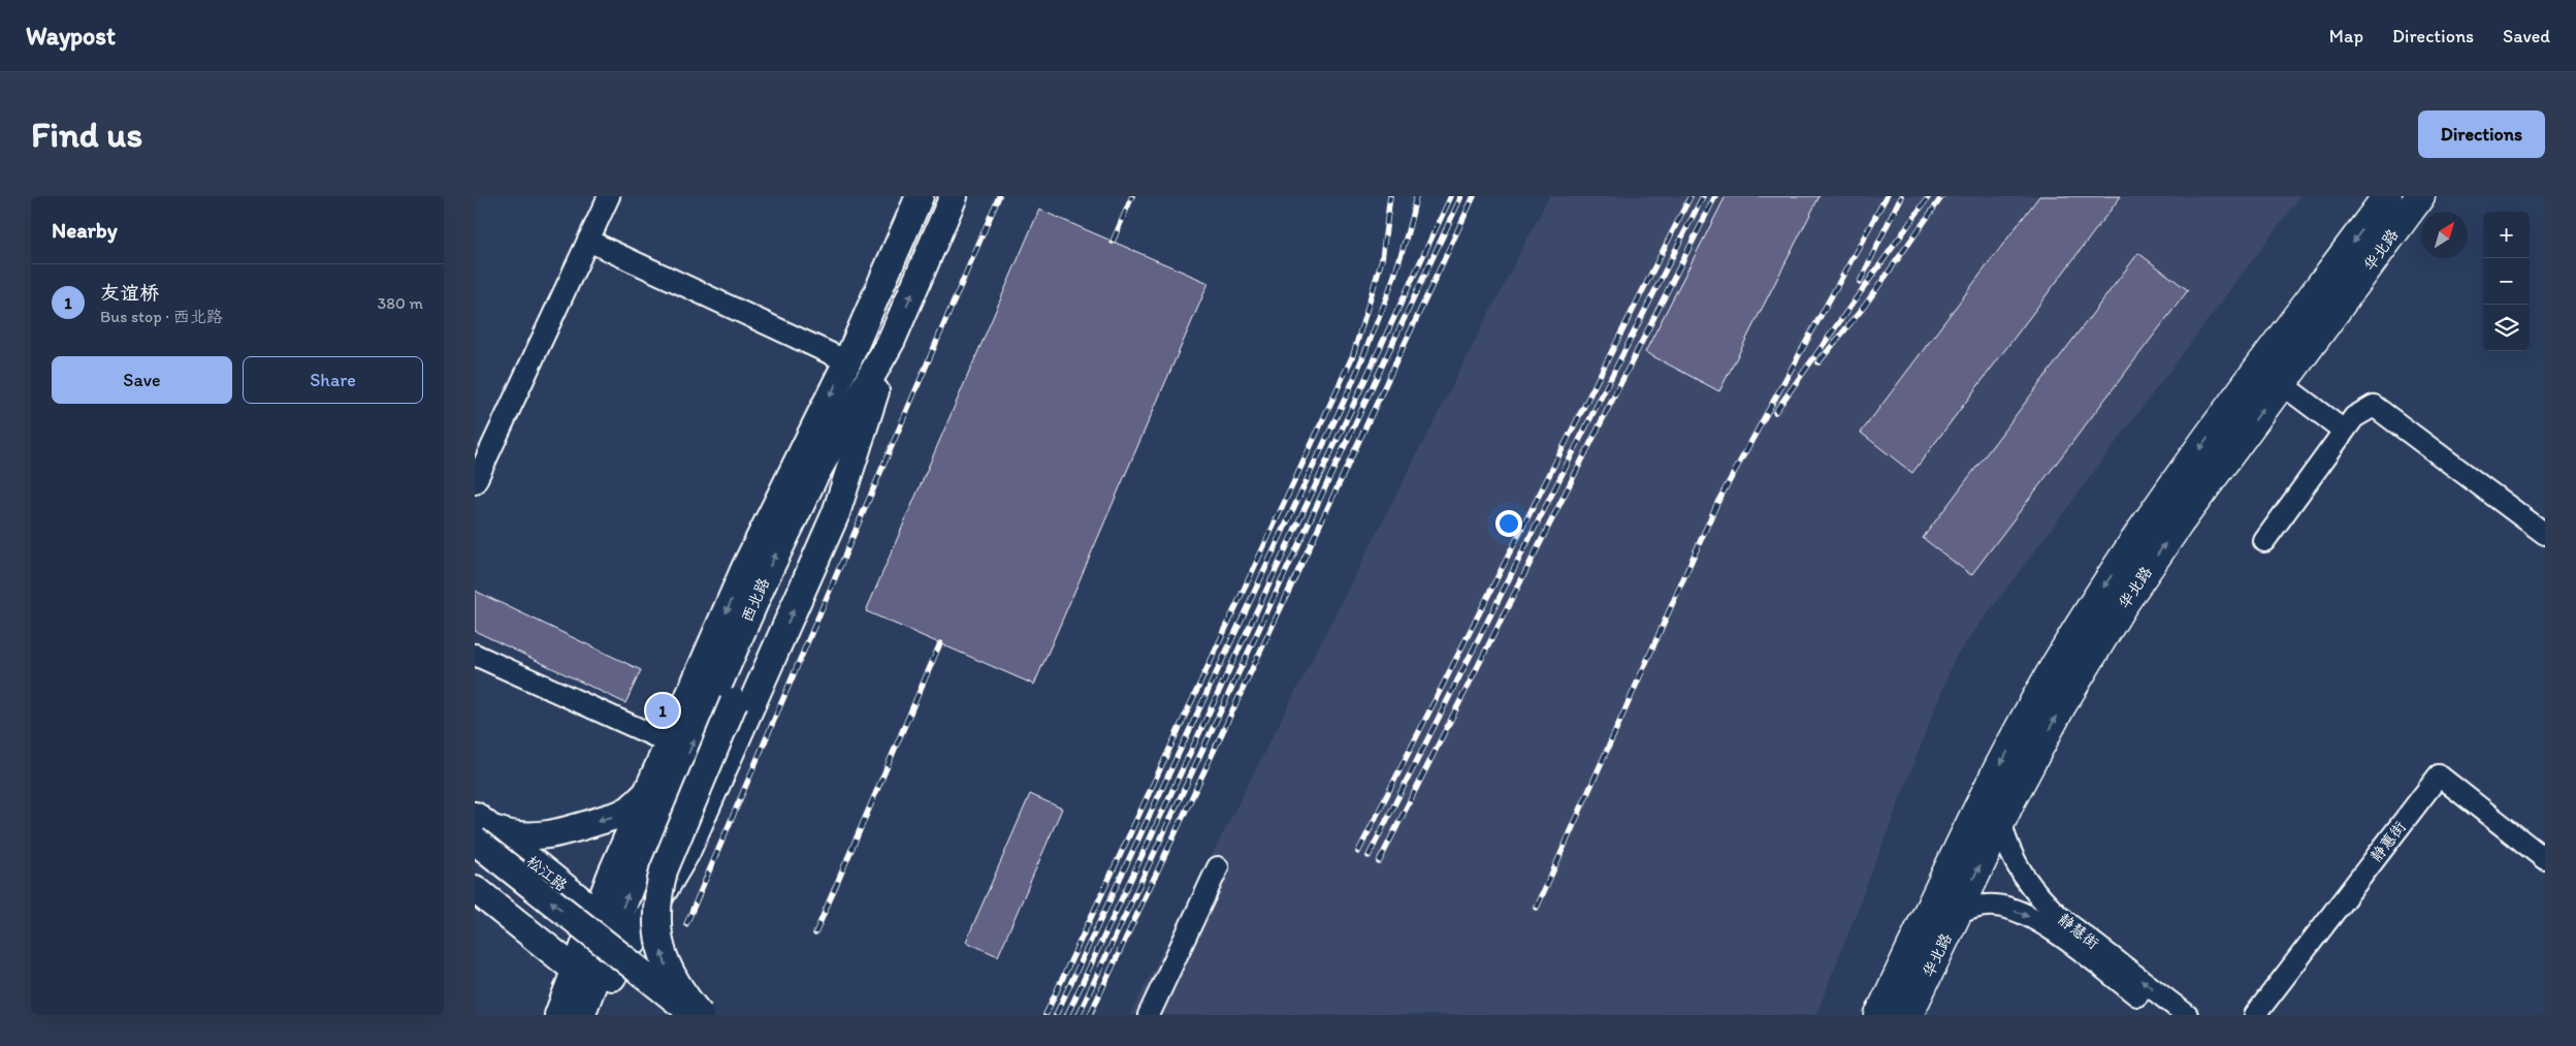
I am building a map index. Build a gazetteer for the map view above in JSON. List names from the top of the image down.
{
  "streets": {
    "highway": ["华北路"],
    "main road": ["西北路", "松江路"],
    "street": ["静蕙街", "静慧街"]
  },
  "crossings": [
    ["华北路", "静慧街"],
    ["西北路", "松江路"]
  ],
  "north": "top right",
  "page": {
    "header": "Waypost",
    "nav": ["Map", "Directions", "Saved"],
    "buttons": [
      "Directions",
      ["Save", "Share"]
    ],
    "title": "Find us",
    "heading": "Nearby",
    "map_buttons": ["+", "−"],
    "list": [
      {
        "mark": "1",
        "name": "友谊桥",
        "note": "Bus stop · 西北路",
        "value": "380 m"
      }
    ],
    "pins": "1"
  }
}
